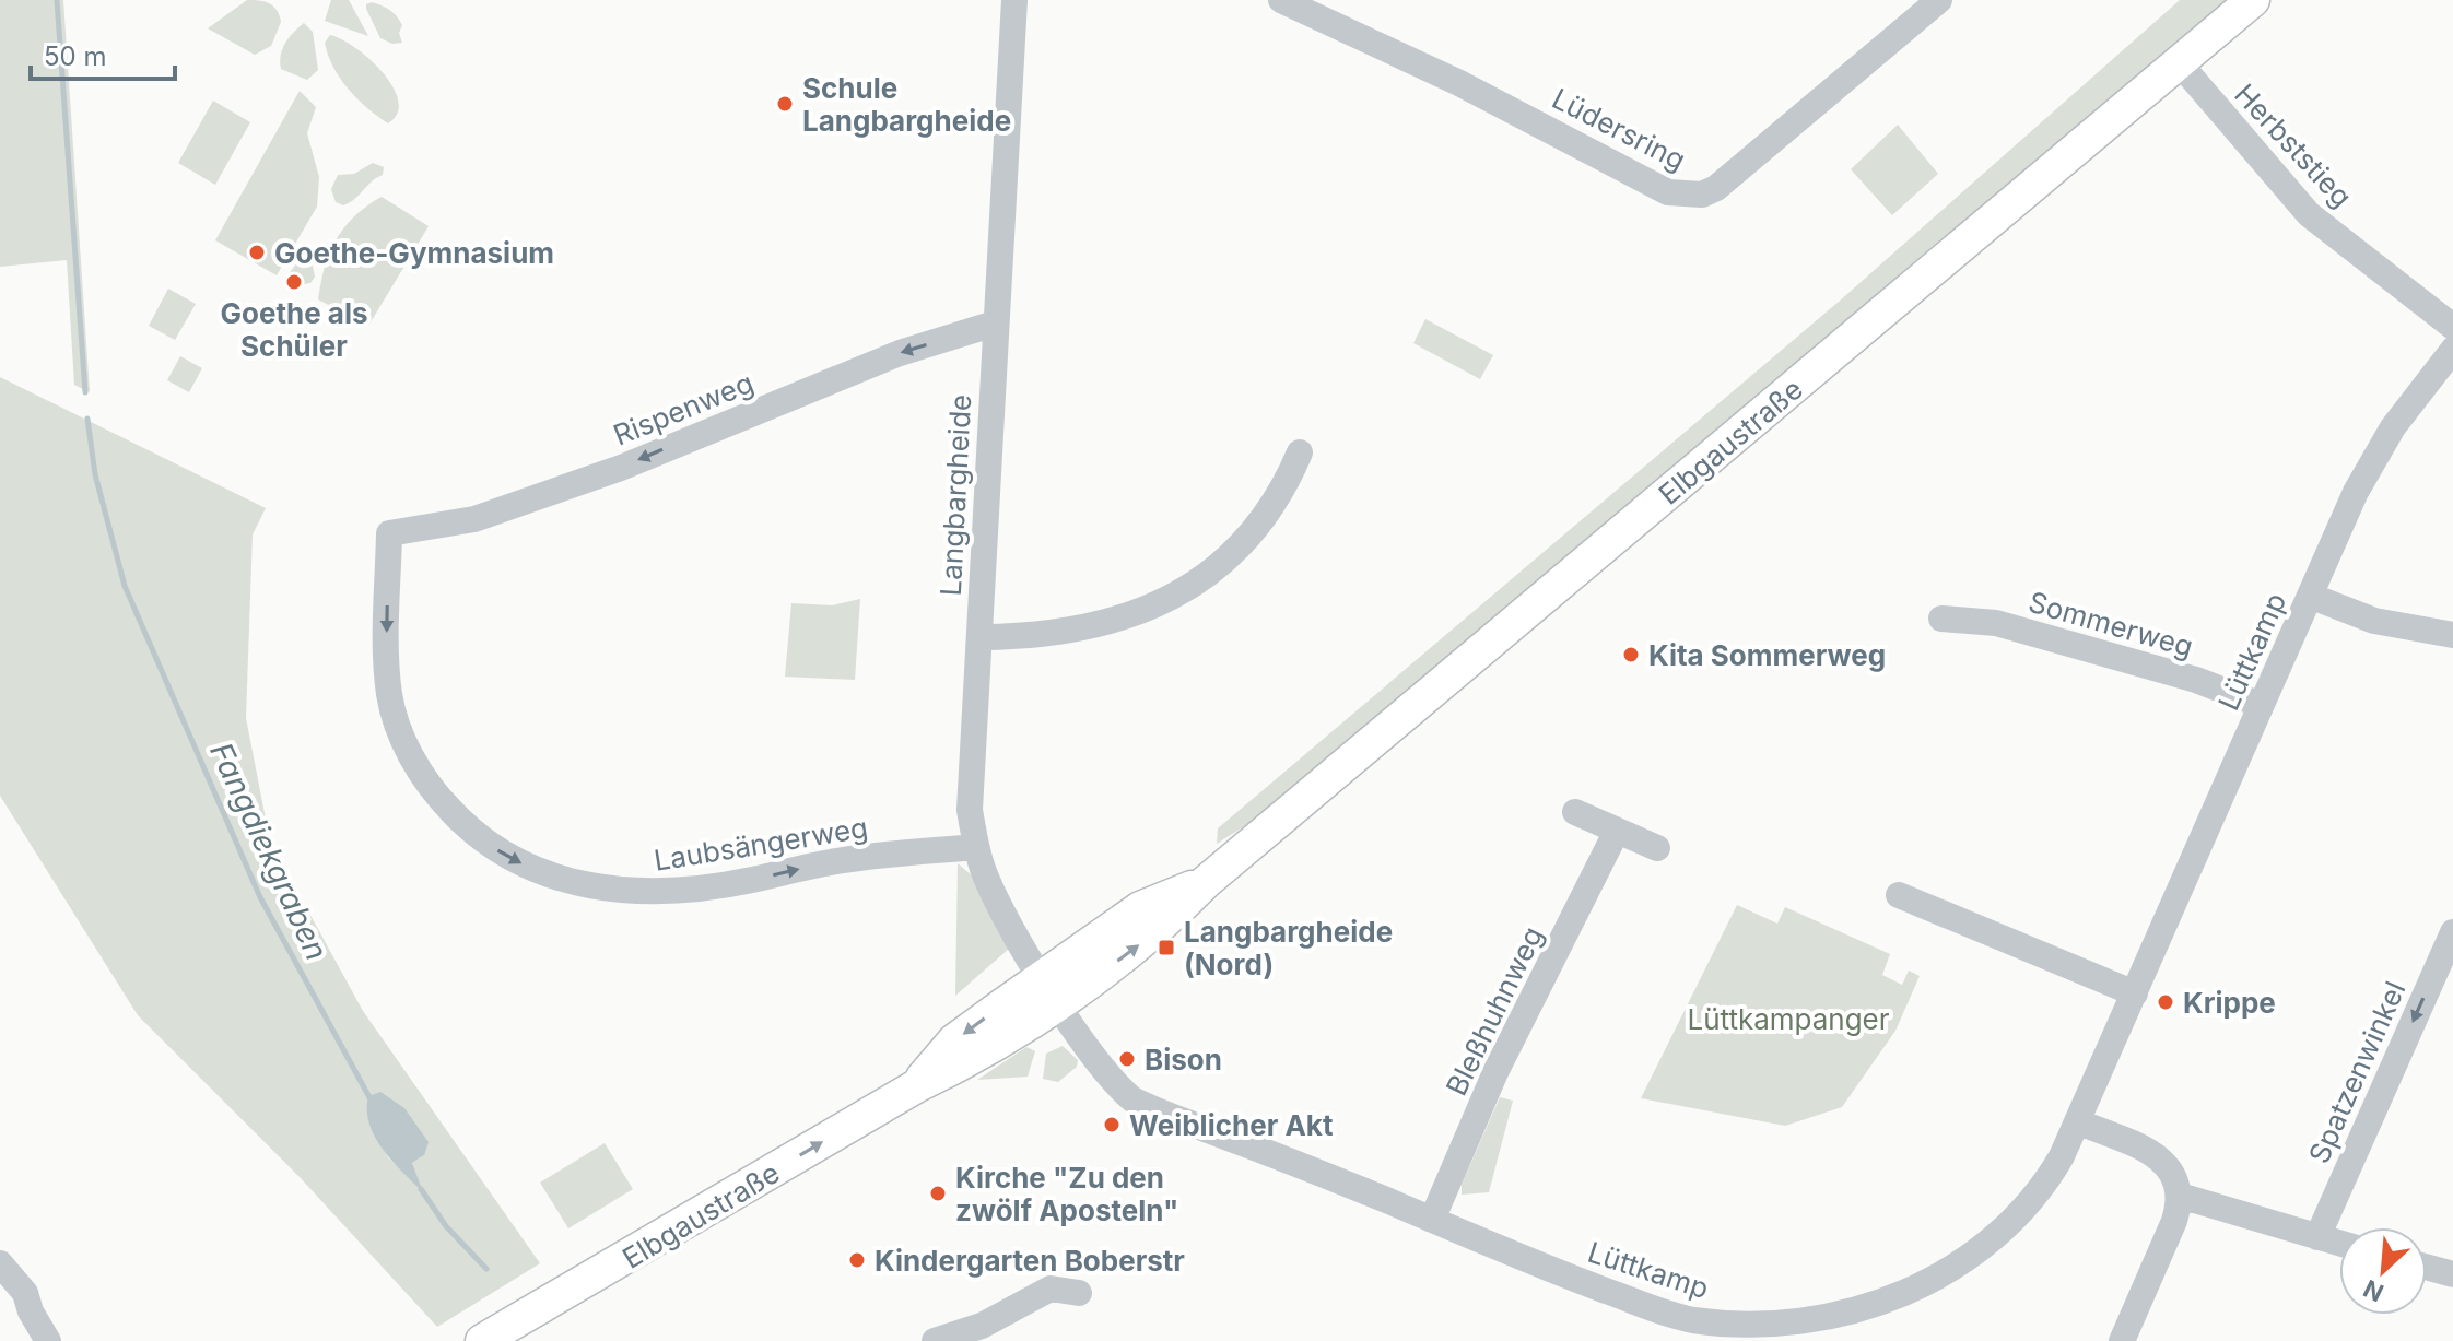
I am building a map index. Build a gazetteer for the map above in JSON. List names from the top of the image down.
{
  "streets": {
    "main road": ["Elbgaustraße"],
    "street": [
      "Lüdersring",
      "Herbststieg",
      "Rispenweg",
      "Langbargheide",
      "Sommerweg",
      "Lüttkamp",
      "Laubsängerweg",
      "Bleßhuhnweg",
      "Spatzenwinkel"
    ]
  },
  "crossings": [
    ["Herbststieg", "Elbgaustraße"],
    ["Rispenweg", "Langbargheide"],
    ["Rispenweg", "Laubsängerweg"],
    ["Elbgaustraße", "Langbargheide"],
    ["Elbgaustraße", "Lüttkamp"],
    ["Langbargheide", "Lüttkamp"],
    ["Langbargheide", "Laubsängerweg"],
    ["Sommerweg", "Lüttkamp"],
    ["Lüttkamp", "Bleßhuhnweg"]
  ],
  "one_way": ["Rispenweg", "Spatzenwinkel"],
  "water": ["Fangdiekgraben"],
  "parks": ["Lüttkampanger"],
  "places": {
    "other": [
      "Schule Langbargheide",
      "Goethe-Gymnasium",
      "Goethe als Schüler",
      "Kita Sommerweg",
      "Krippe",
      "Bison",
      "Weiblicher Akt",
      "Kirche \"Zu den zwölf Aposteln\"",
      "Kindergarten Boberstr"
    ],
    "transit": ["Langbargheide (Nord)"]
  },
  "scale_bar": "50 m",
  "north": "bottom left"
}
